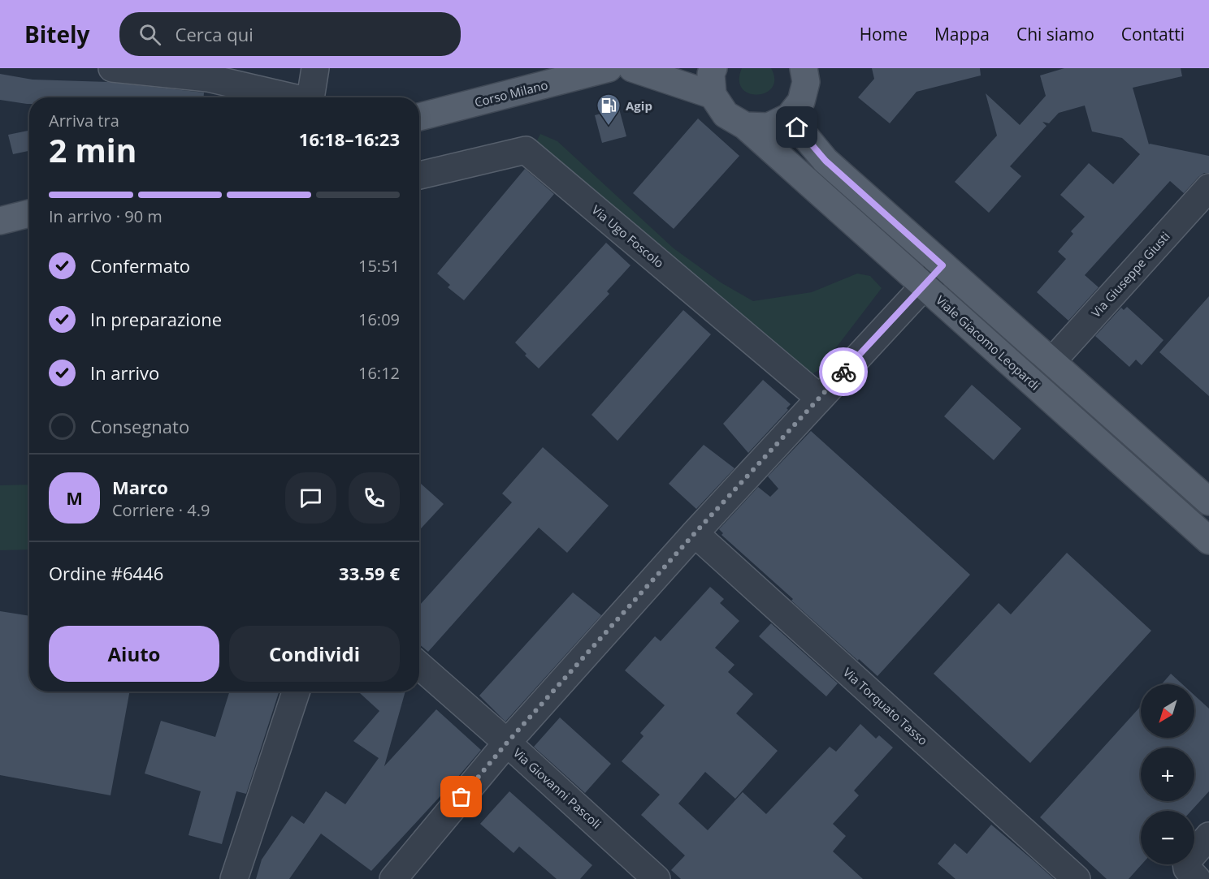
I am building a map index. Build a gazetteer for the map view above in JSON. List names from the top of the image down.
{
  "streets": {
    "main road": ["Corso Milano", "Viale Giacomo Leopardi"],
    "street": [
      "Via Ugo Foscolo",
      "Via Giuseppe Giusti",
      "Via Torquato Tasso",
      "Via Giovanni Pascoli"
    ]
  },
  "places": {
    "fuel station": ["Agip"]
  },
  "north": "bottom left",
  "page": {
    "header": "Bitely",
    "search": "Cerca qui",
    "nav": [
      "Home",
      "Mappa",
      "Chi siamo",
      "Contatti"
    ],
    "heading": ["2 min", "Arriva tra", "16:18–16:23"],
    "panel": [
      "Marco",
      "Corriere · 4.9",
      "Ordine #6446",
      "33.59 €"
    ],
    "bar": "In arrivo · 90 m",
    "list": [
      ["Confermato", "15:51"],
      ["In preparazione", "16:09"],
      ["In arrivo", "16:12"],
      "Consegnato"
    ],
    "round": "M",
    "buttons": ["Aiuto", "Condividi"],
    "map_buttons": ["+", "−"]
  }
}
